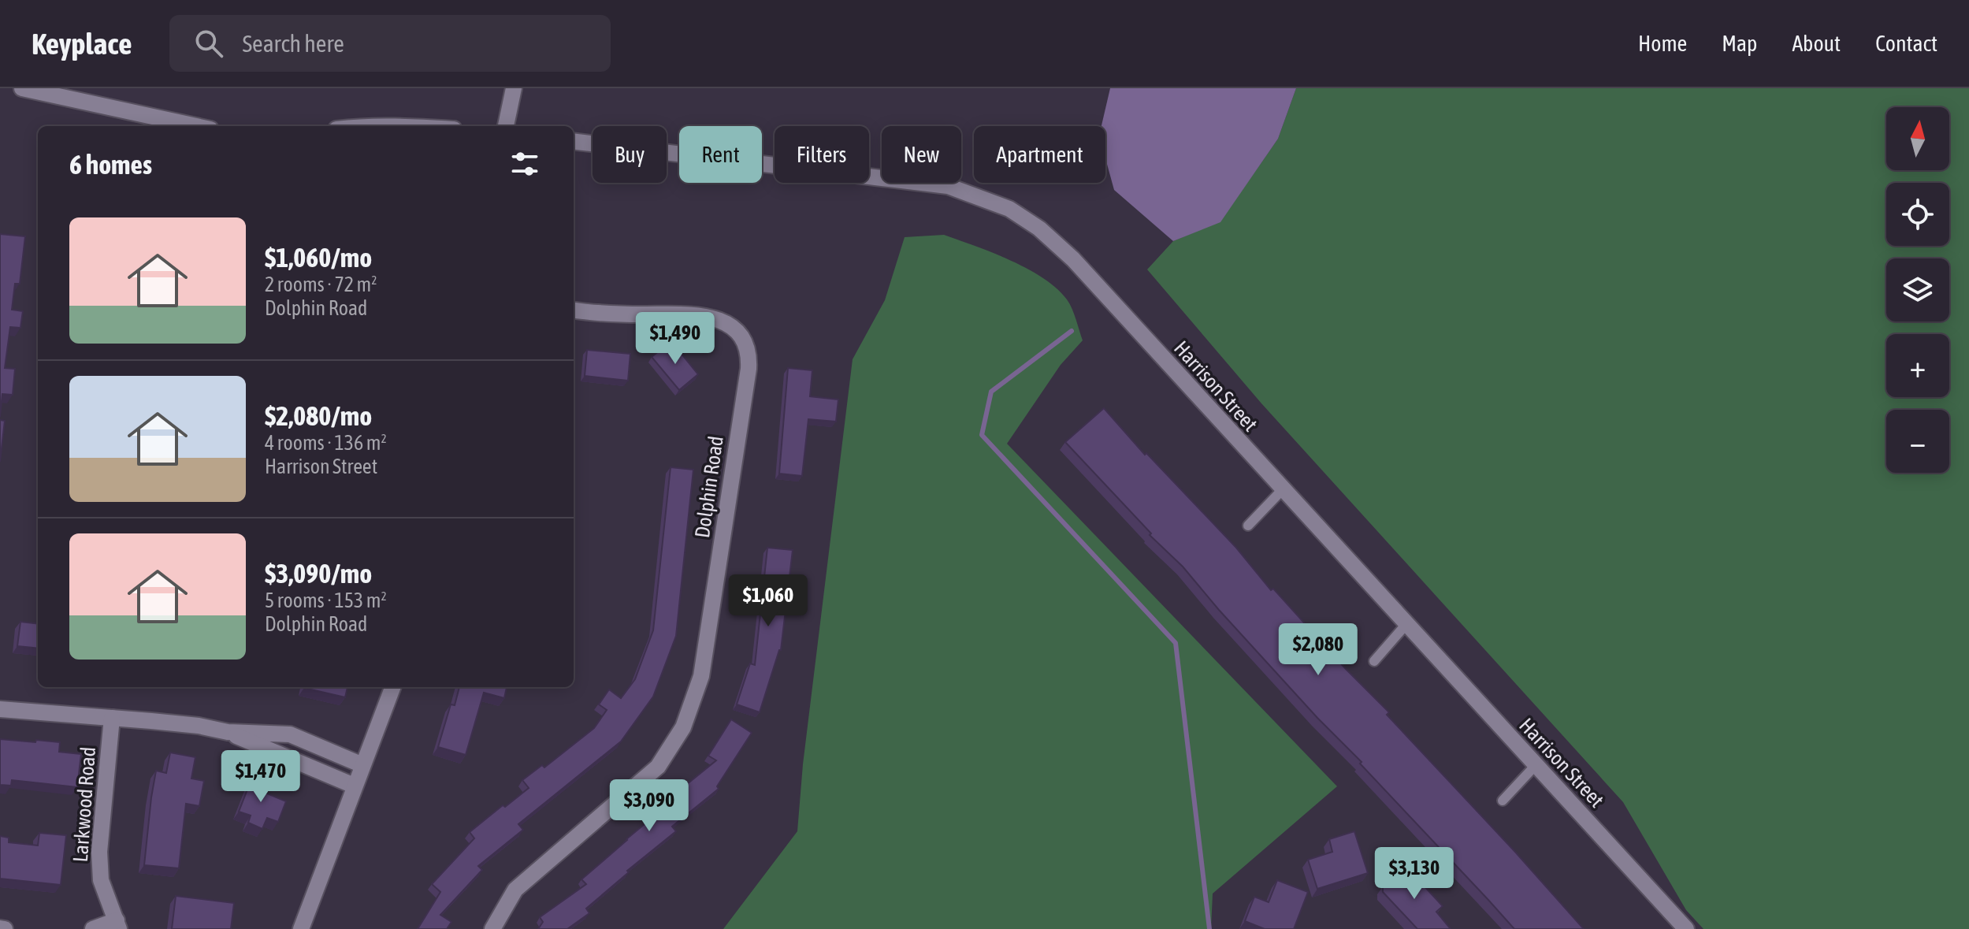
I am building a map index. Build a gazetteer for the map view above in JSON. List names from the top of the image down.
{
  "streets": {
    "street": ["Harrison Street", "Dolphin Road", "Larkwood Road"]
  },
  "north": "top",
  "page": {
    "header": "Keyplace",
    "search": "Search here",
    "nav": [
      "Home",
      "Map",
      "About",
      "Contact"
    ],
    "map_buttons": ["+", "−"],
    "chip": [
      "Buy",
      "Rent",
      "Filters",
      "New",
      "Apartment"
    ],
    "heading": "6 homes",
    "list": [
      {
        "name": "$1,060/mo",
        "note": "2 rooms · 72 m² · Dolphin Road"
      },
      {
        "name": "$2,080/mo",
        "note": "4 rooms · 136 m² · Harrison Street"
      },
      {
        "name": "$3,090/mo",
        "note": "5 rooms · 153 m² · Dolphin Road"
      }
    ],
    "price": [
      "$1,490",
      "$1,060",
      "$2,080",
      "$1,470",
      "$3,090",
      "$3,130"
    ]
  }
}
